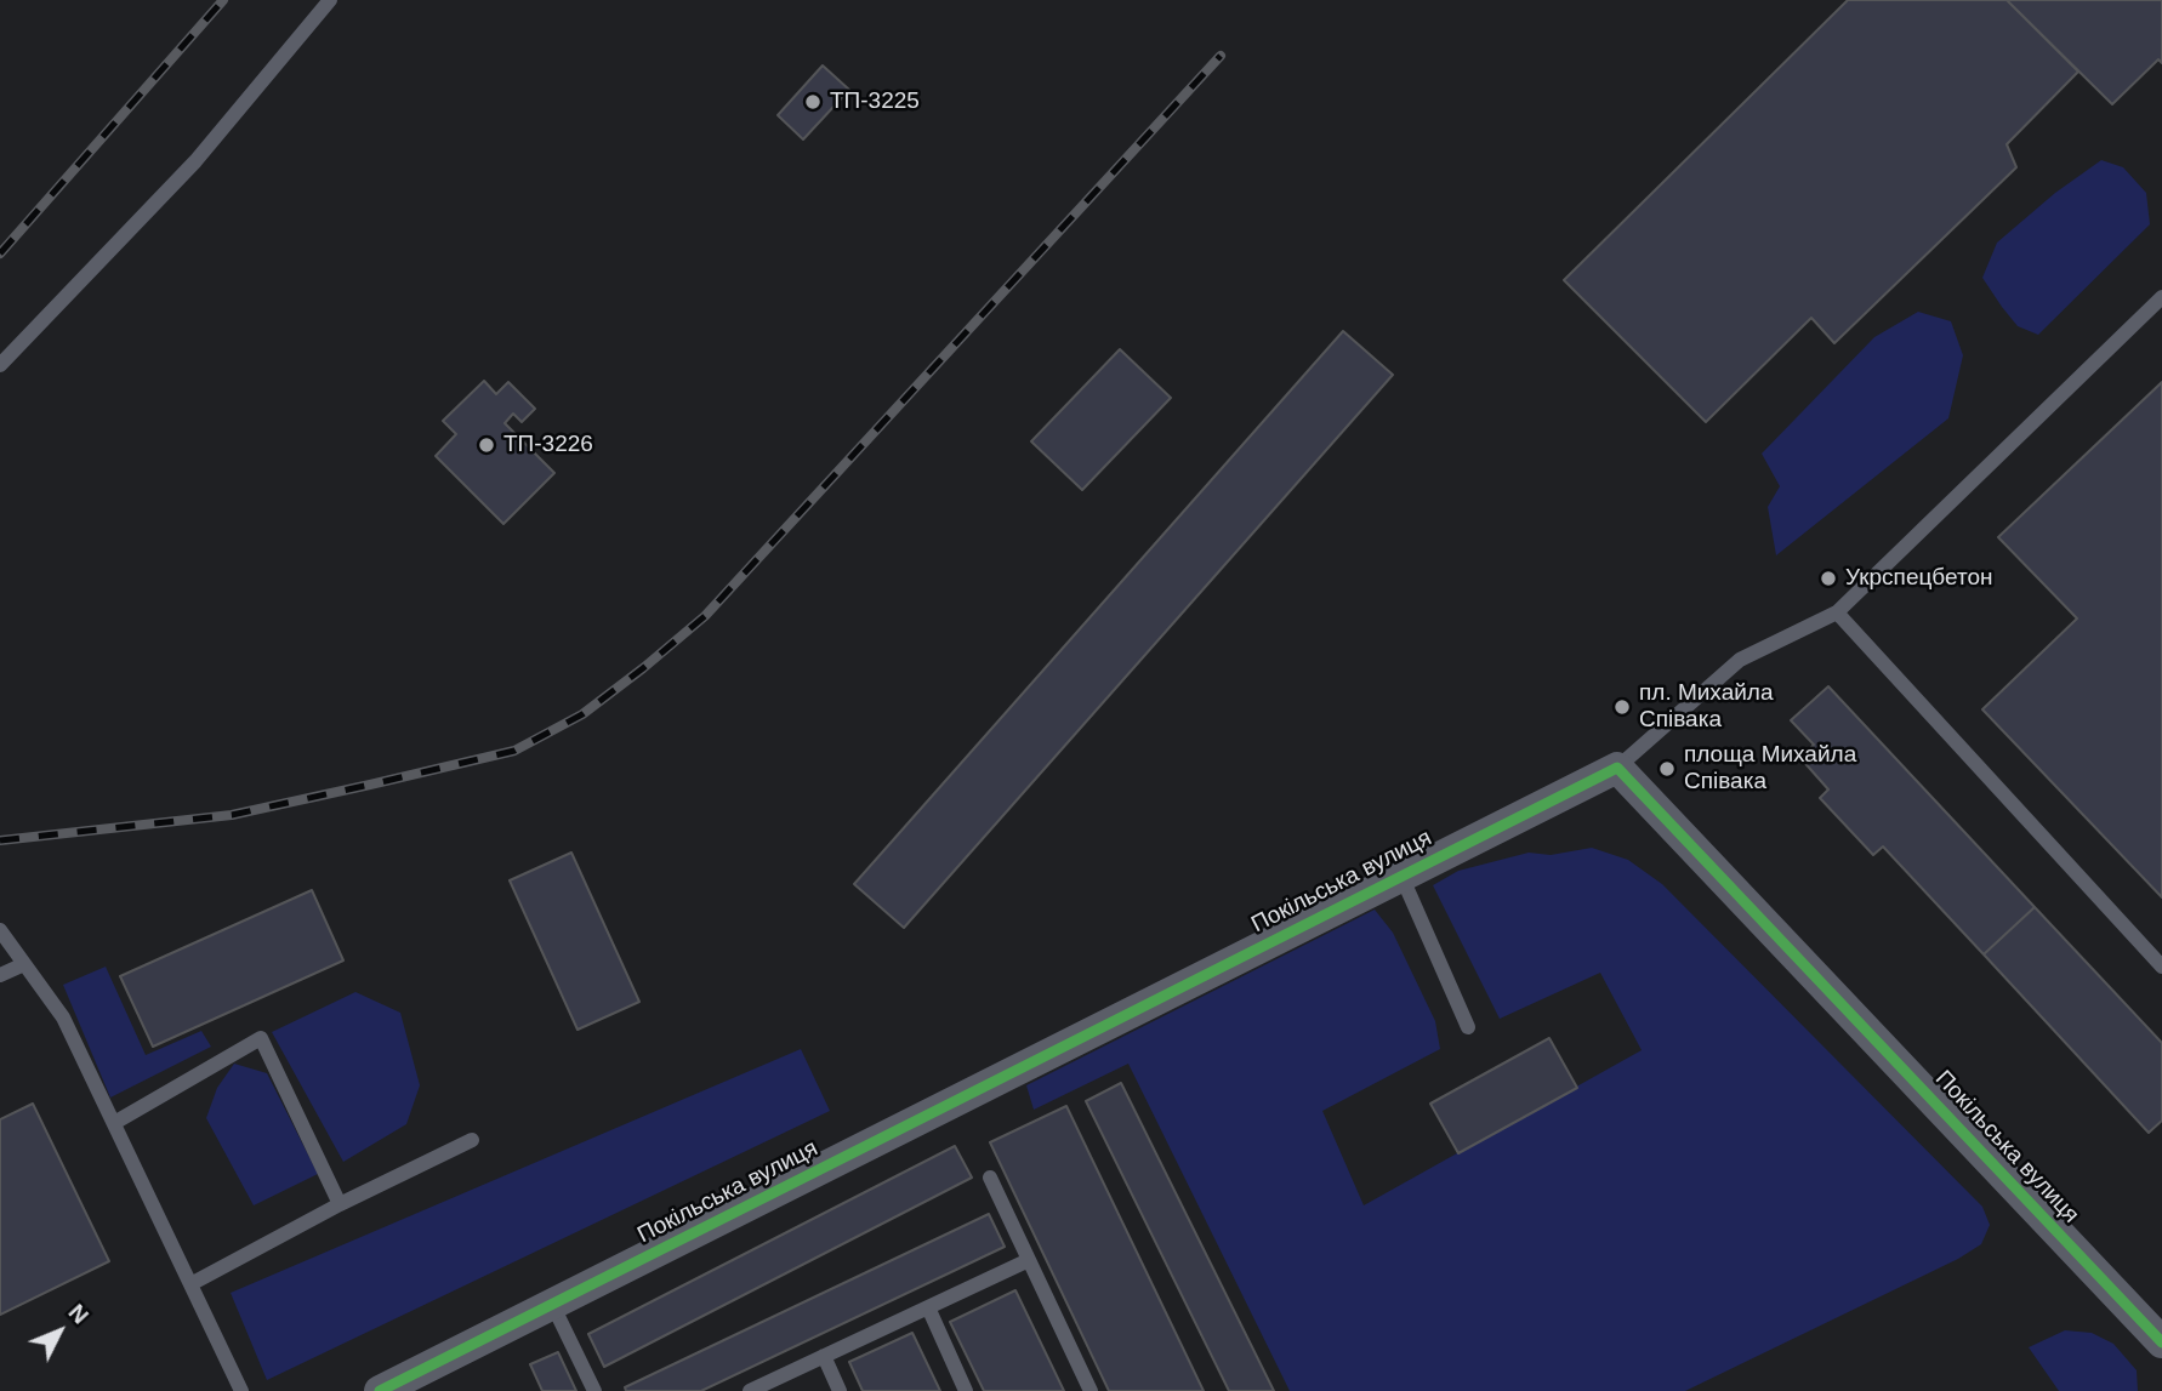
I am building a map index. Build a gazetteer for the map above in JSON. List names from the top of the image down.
{
  "streets": {
    "street": ["Покільська вулиця"]
  },
  "places": [
    "ТП-3225",
    "ТП-3226",
    "Укрспецбетон",
    "пл. Михайла Співака",
    "площа Михайла Співака"
  ],
  "north": "top right"
}
